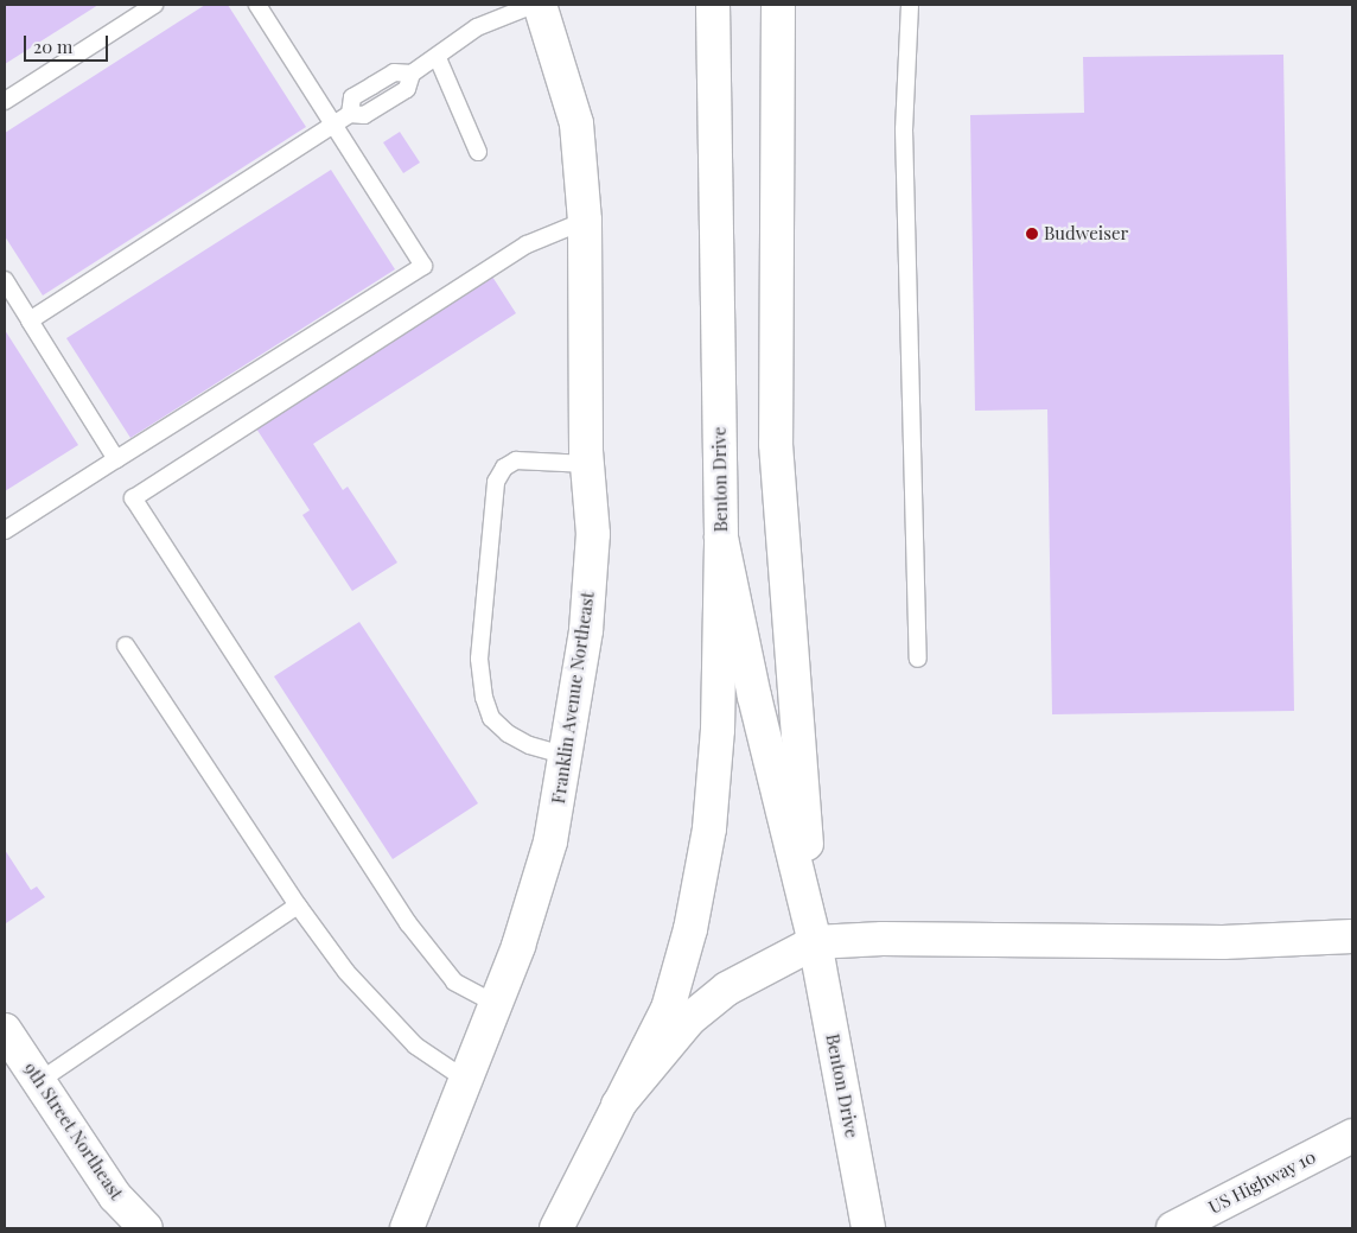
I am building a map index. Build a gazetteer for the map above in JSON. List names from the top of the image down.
{
  "streets": {
    "main road": [
      "Benton Drive",
      "Franklin Avenue Northeast",
      "9th Street Northeast",
      "US Highway 10"
    ]
  },
  "places": ["Budweiser"],
  "scale_bar": "20 m"
}
